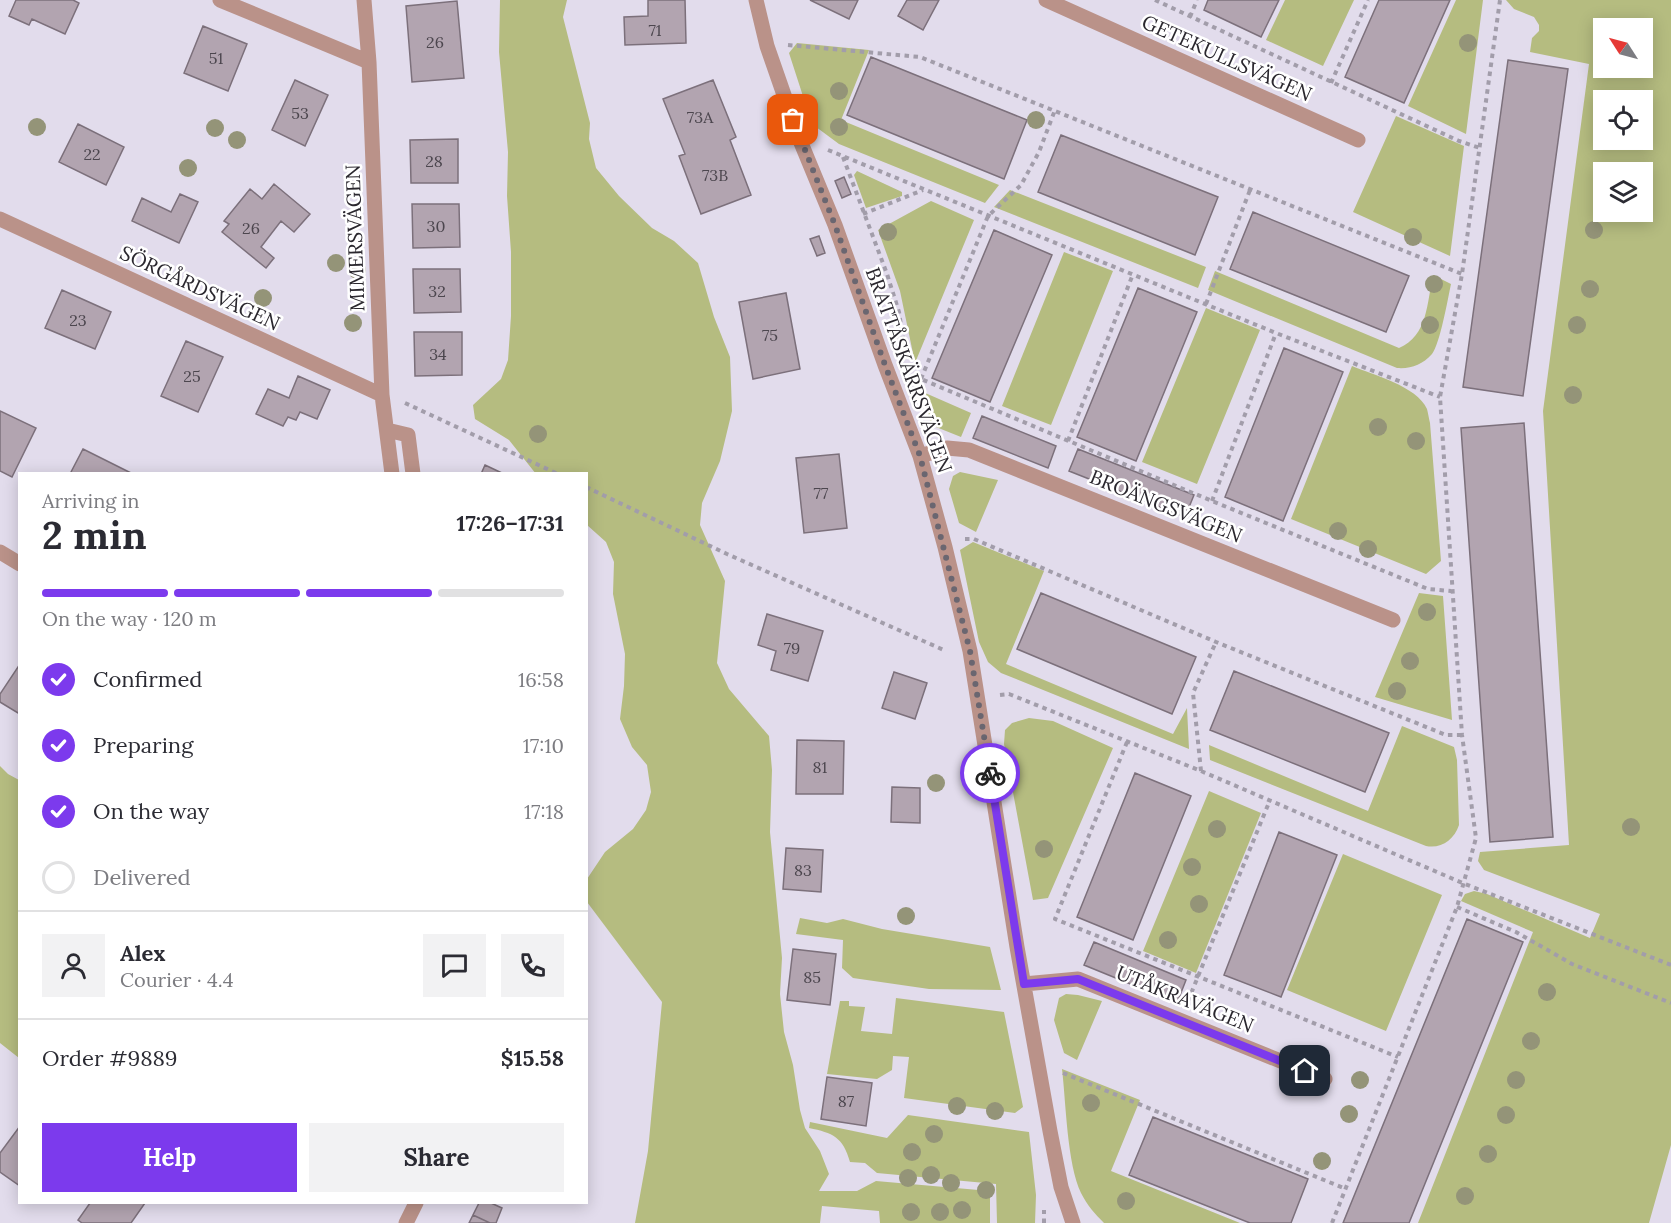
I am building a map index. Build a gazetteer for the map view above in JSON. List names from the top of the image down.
{
  "streets": {
    "street": [
      "GETEKULLSVÄGEN",
      "MIMERSVÄGEN",
      "SÖRGÅRDSVÄGEN",
      "BRATTÅSKÄRRSVÄGEN",
      "BROÄNGSVÄGEN",
      "UTÅKRAVÄGEN"
    ]
  },
  "crossings": [
    ["MIMERSVÄGEN", "SÖRGÅRDSVÄGEN"],
    ["BRATTÅSKÄRRSVÄGEN", "BROÄNGSVÄGEN"],
    ["BRATTÅSKÄRRSVÄGEN", "UTÅKRAVÄGEN"]
  ],
  "house_numbers": [
    "71",
    "26",
    "51",
    "53",
    "73A",
    "22",
    "28",
    "73B",
    "30",
    "26",
    "32",
    "23",
    "75",
    "34",
    "25",
    "77",
    "79",
    "81",
    "83",
    "85",
    "87"
  ],
  "north": "top left",
  "page": {
    "heading": ["2 min", "Arriving in", "17:26–17:31"],
    "panel": [
      "Alex",
      "Courier · 4.4",
      "Order #9889",
      "$15.58"
    ],
    "bar": "On the way · 120 m",
    "list": [
      ["Confirmed", "16:58"],
      ["Preparing", "17:10"],
      ["On the way", "17:18"],
      "Delivered"
    ],
    "buttons": ["Help", "Share"]
  }
}
